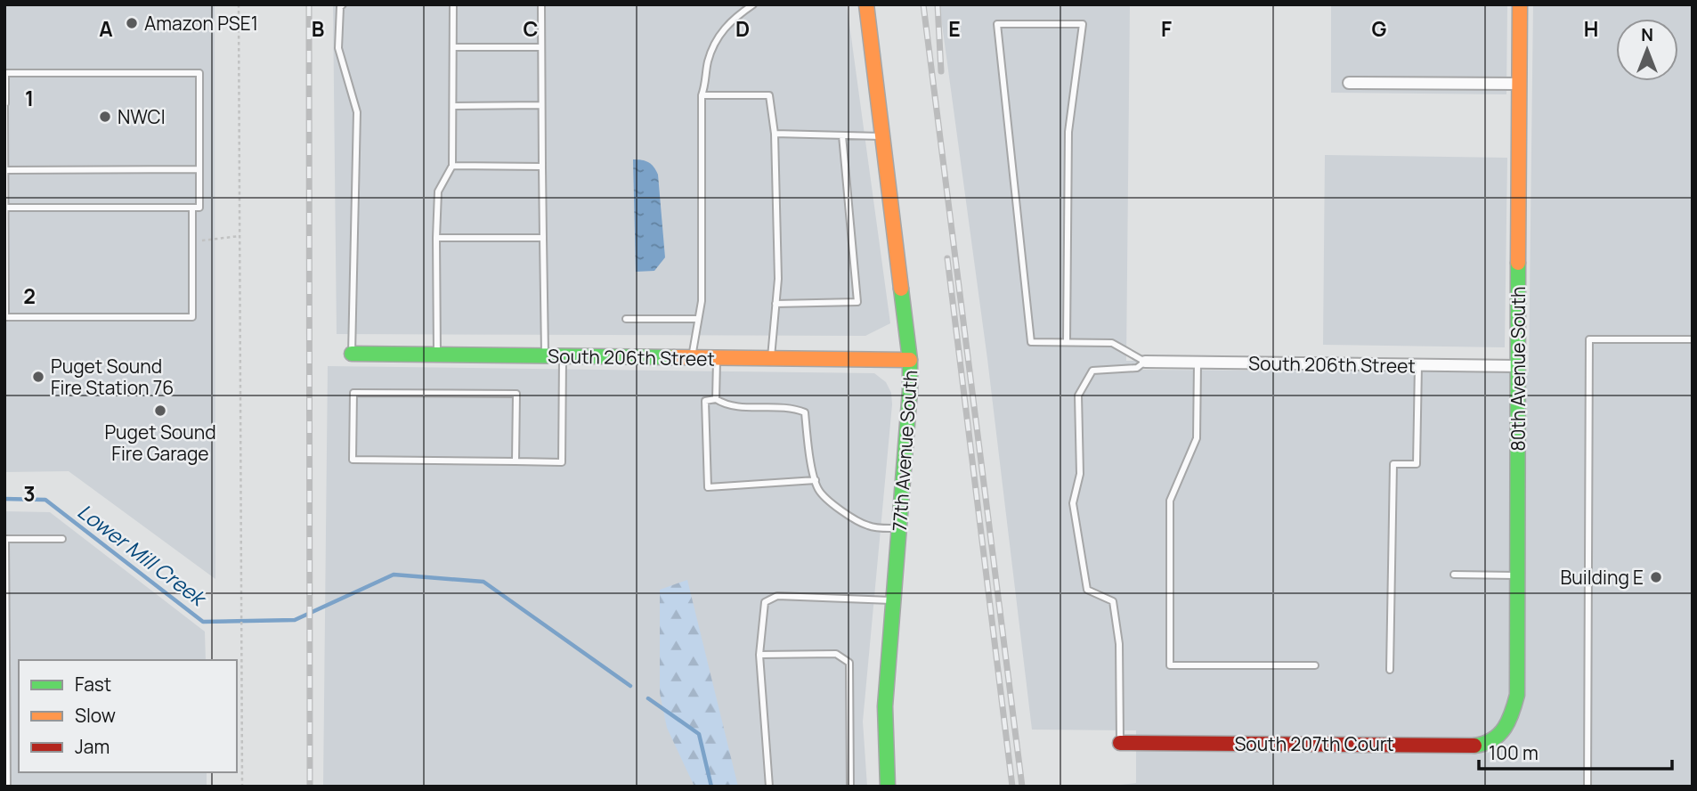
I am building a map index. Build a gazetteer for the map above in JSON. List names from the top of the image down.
{
  "streets": {
    "street": [
      "South 206th Street",
      "80th Avenue South",
      "77th Avenue South",
      "South 207th Court"
    ]
  },
  "crossings": [
    ["South 206th Street", "80th Avenue South"],
    ["South 206th Street", "77th Avenue South"],
    ["80th Avenue South", "South 207th Court"]
  ],
  "water": ["Lower Mill Creek"],
  "places": [
    "Amazon PSE1",
    "NWCI",
    "Puget Sound Fire Station 76",
    "Puget Sound Fire Garage",
    "Building E"
  ],
  "legend": ["Fast", "Slow", "Jam"],
  "scale_bar": "100 m",
  "north": "top",
  "grid": {
    "columns": [
      "A",
      "B",
      "C",
      "D",
      "E",
      "F",
      "G",
      "H"
    ],
    "rows": ["1", "2", "3"]
  }
}
